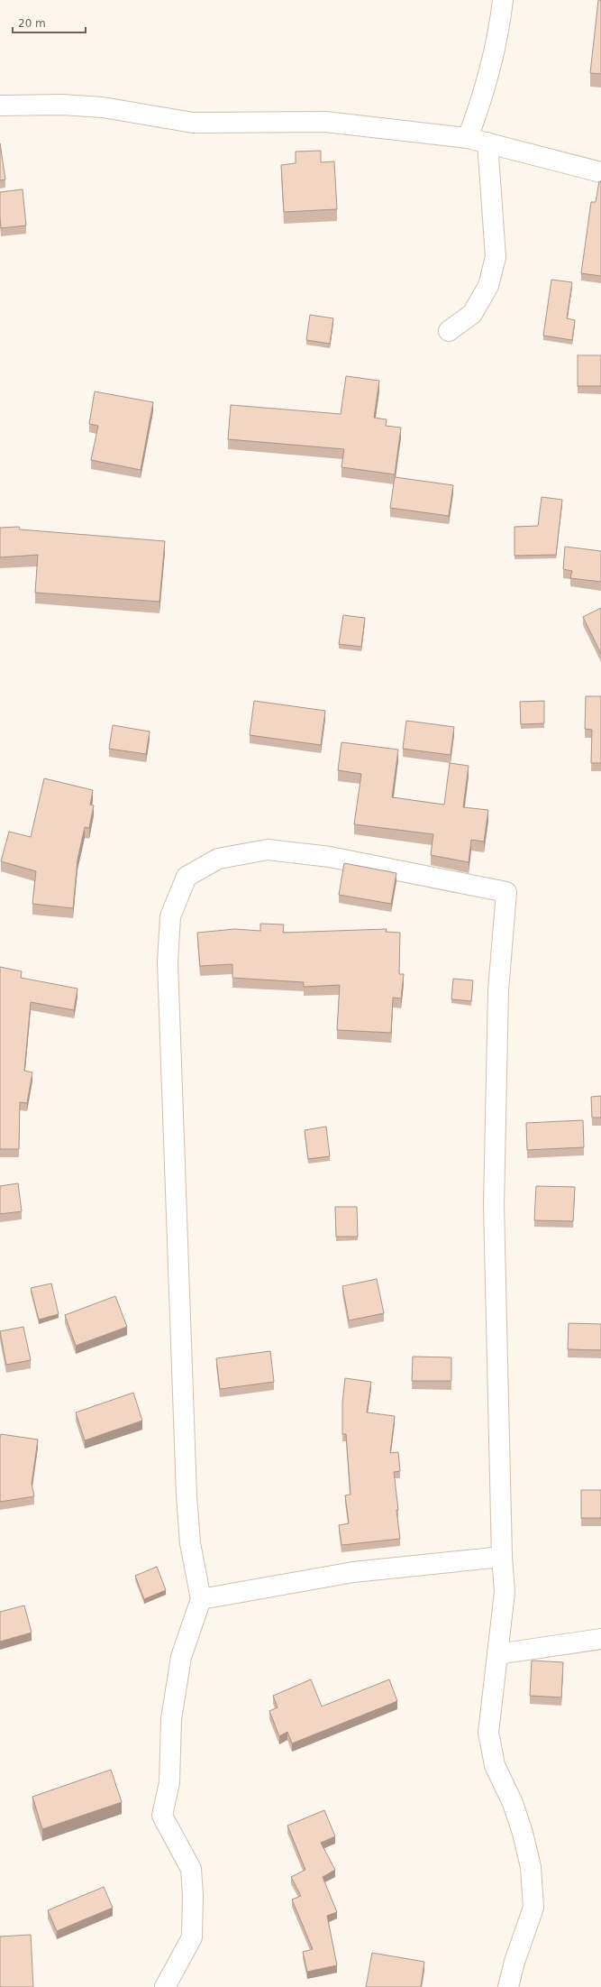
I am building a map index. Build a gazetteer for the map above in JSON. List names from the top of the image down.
{
  "scale_bar": "20 m"
}
